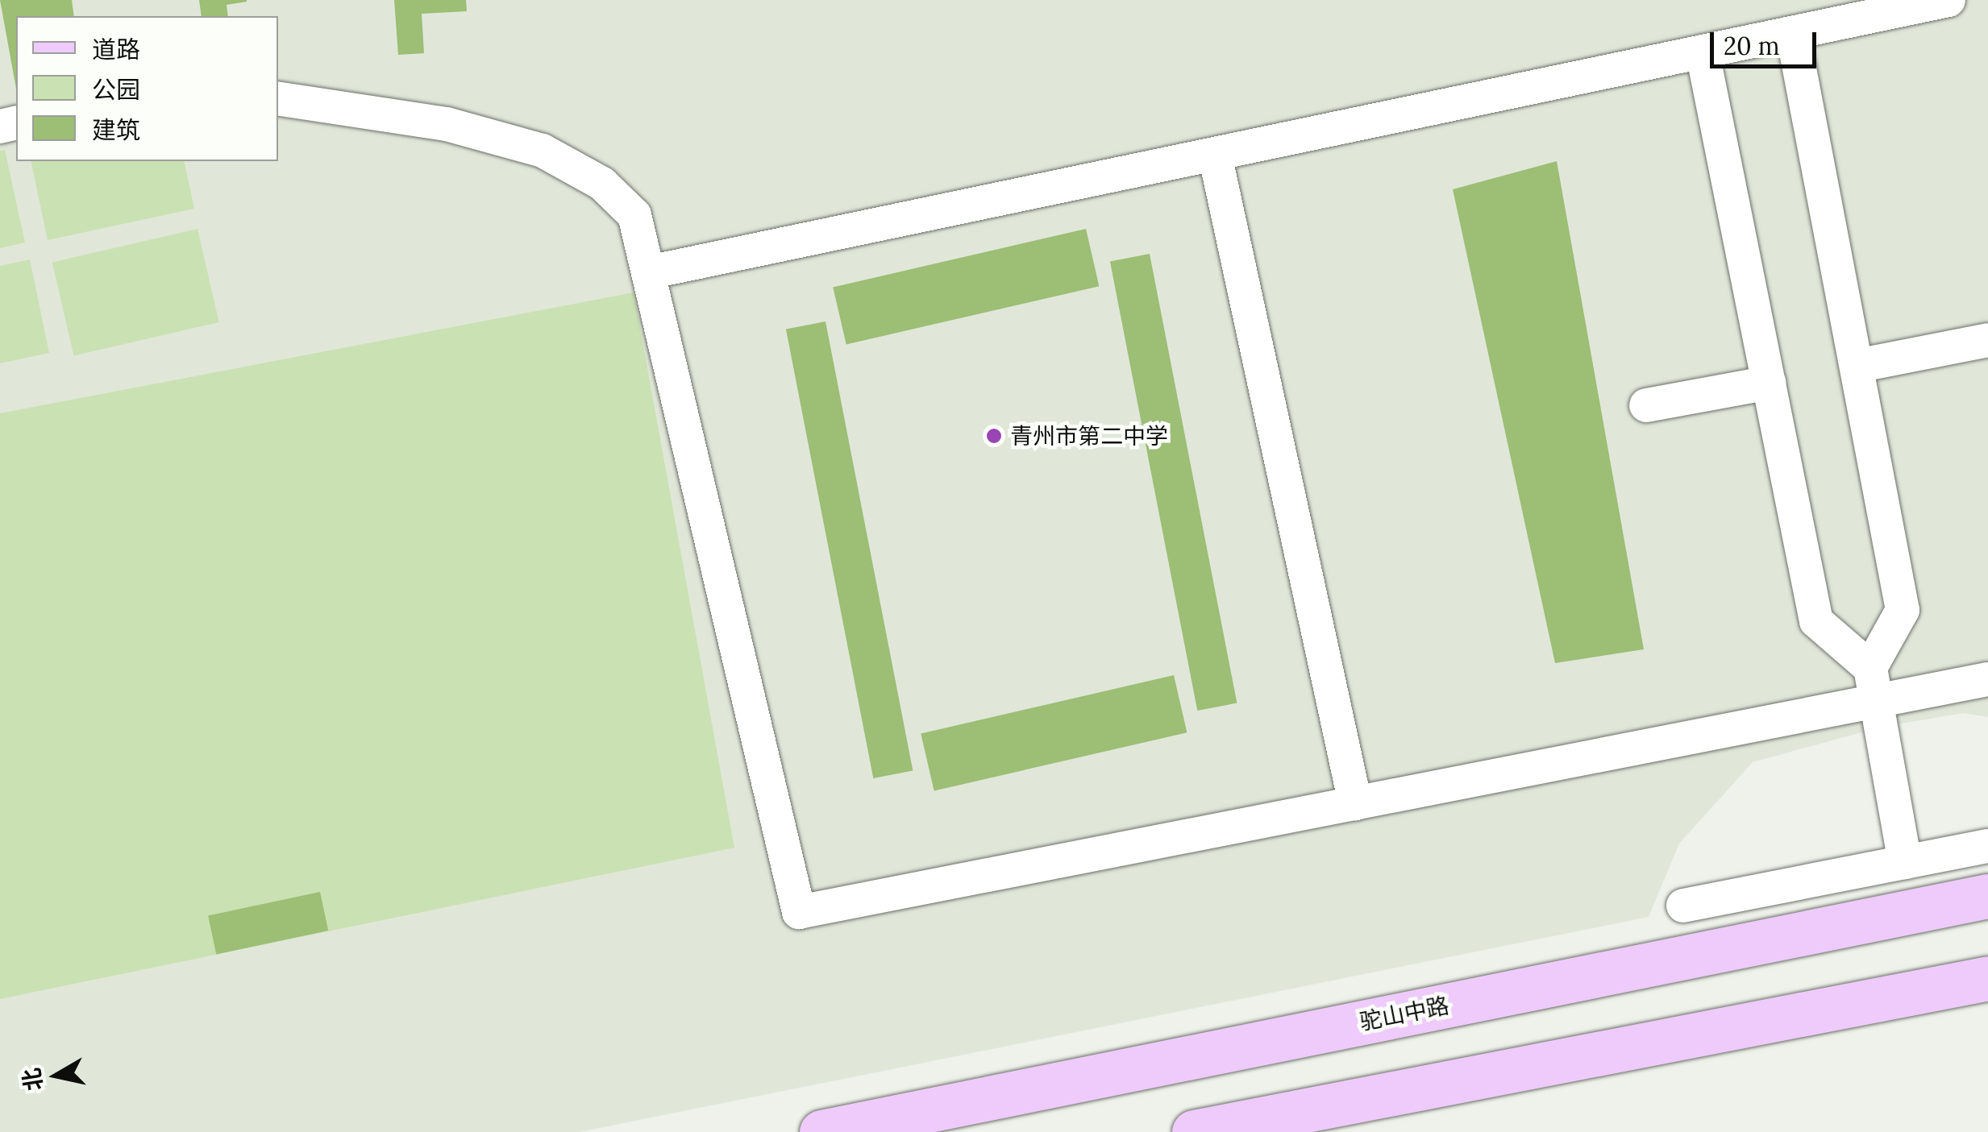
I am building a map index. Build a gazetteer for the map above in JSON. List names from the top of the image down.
{
  "streets": {
    "main road": ["驼山中路"]
  },
  "places": ["青州市第二中学"],
  "legend": ["道路", "公园", "建筑"],
  "scale_bar": "20 m",
  "north": "left"
}
